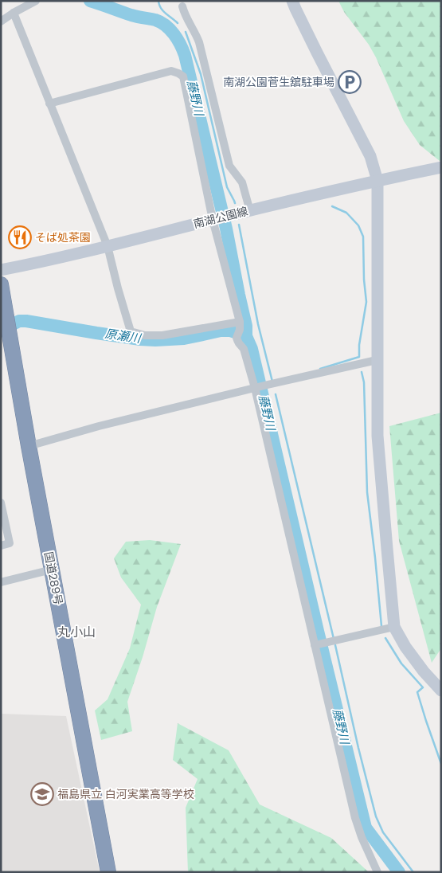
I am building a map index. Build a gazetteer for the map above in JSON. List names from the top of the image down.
{
  "streets": {
    "highway": ["国道289号"],
    "street": ["南湖公園線"]
  },
  "districts": ["丸小山"],
  "water": ["藤野川", "原瀬川"],
  "places": {
    "parking": ["南湖公園菅生舘駐車場"],
    "restaurant": ["そば処茶園"],
    "school or university": ["福島県立 白河実業高等学校"]
  }
}
